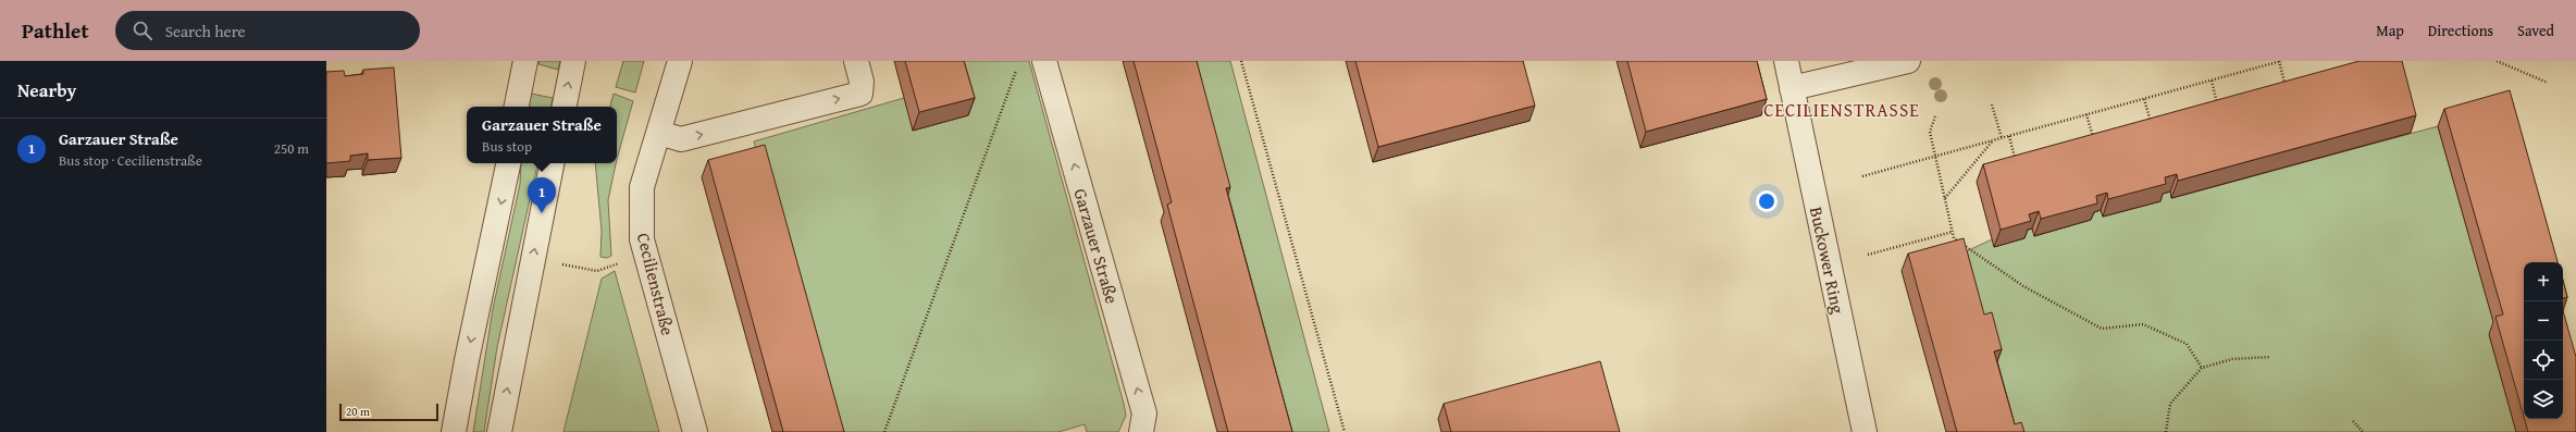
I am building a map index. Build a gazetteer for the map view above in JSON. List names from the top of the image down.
{
  "streets": {
    "street": ["Garzauer Straße", "Buckower Ring", "Cecilienstraße"]
  },
  "one_way": ["Garzauer Straße"],
  "districts": ["CECILIENSTRASSE"],
  "scale_bar": "20 m",
  "page": {
    "header": "Pathlet",
    "search": "Search here",
    "nav": ["Map", "Directions", "Saved"],
    "heading": "Nearby",
    "popup": ["Garzauer Straße", "Bus stop"],
    "list": [
      {
        "mark": "1",
        "name": "Garzauer Straße",
        "note": "Bus stop · Cecilienstraße",
        "value": "250 m"
      }
    ],
    "pins": "1",
    "map_buttons": ["+", "−"],
    "scale": "20 m"
  }
}
